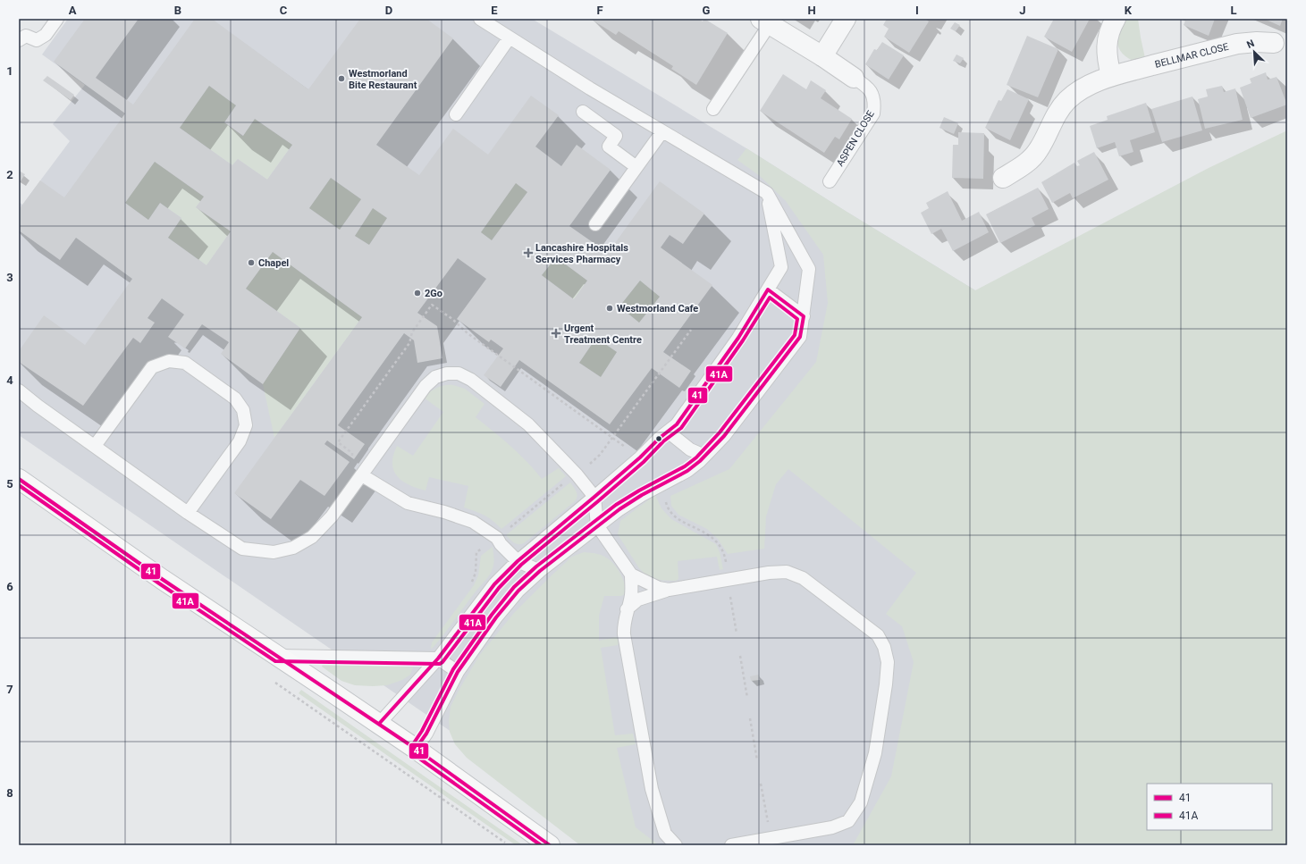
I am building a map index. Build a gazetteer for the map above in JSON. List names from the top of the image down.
{
  "streets": {
    "street": ["BELLMAR CLOSE", "ASPEN CLOSE"]
  },
  "places": {
    "other": [
      "Westmorland Bite Restaurant",
      "Chapel",
      "2Go",
      "Westmorland Cafe"
    ],
    "health": ["Lancashire Hospitals Services Pharmacy", "Urgent Treatment Centre"]
  },
  "lines": ["transit line 41", "transit line 41A"],
  "legend": ["41", "41A"],
  "north": "top left",
  "grid": {
    "columns": [
      "A",
      "B",
      "C",
      "D",
      "E",
      "F",
      "G",
      "H",
      "I",
      "J",
      "K",
      "L"
    ],
    "rows": [
      "1",
      "2",
      "3",
      "4",
      "5",
      "6",
      "7",
      "8"
    ]
  }
}
